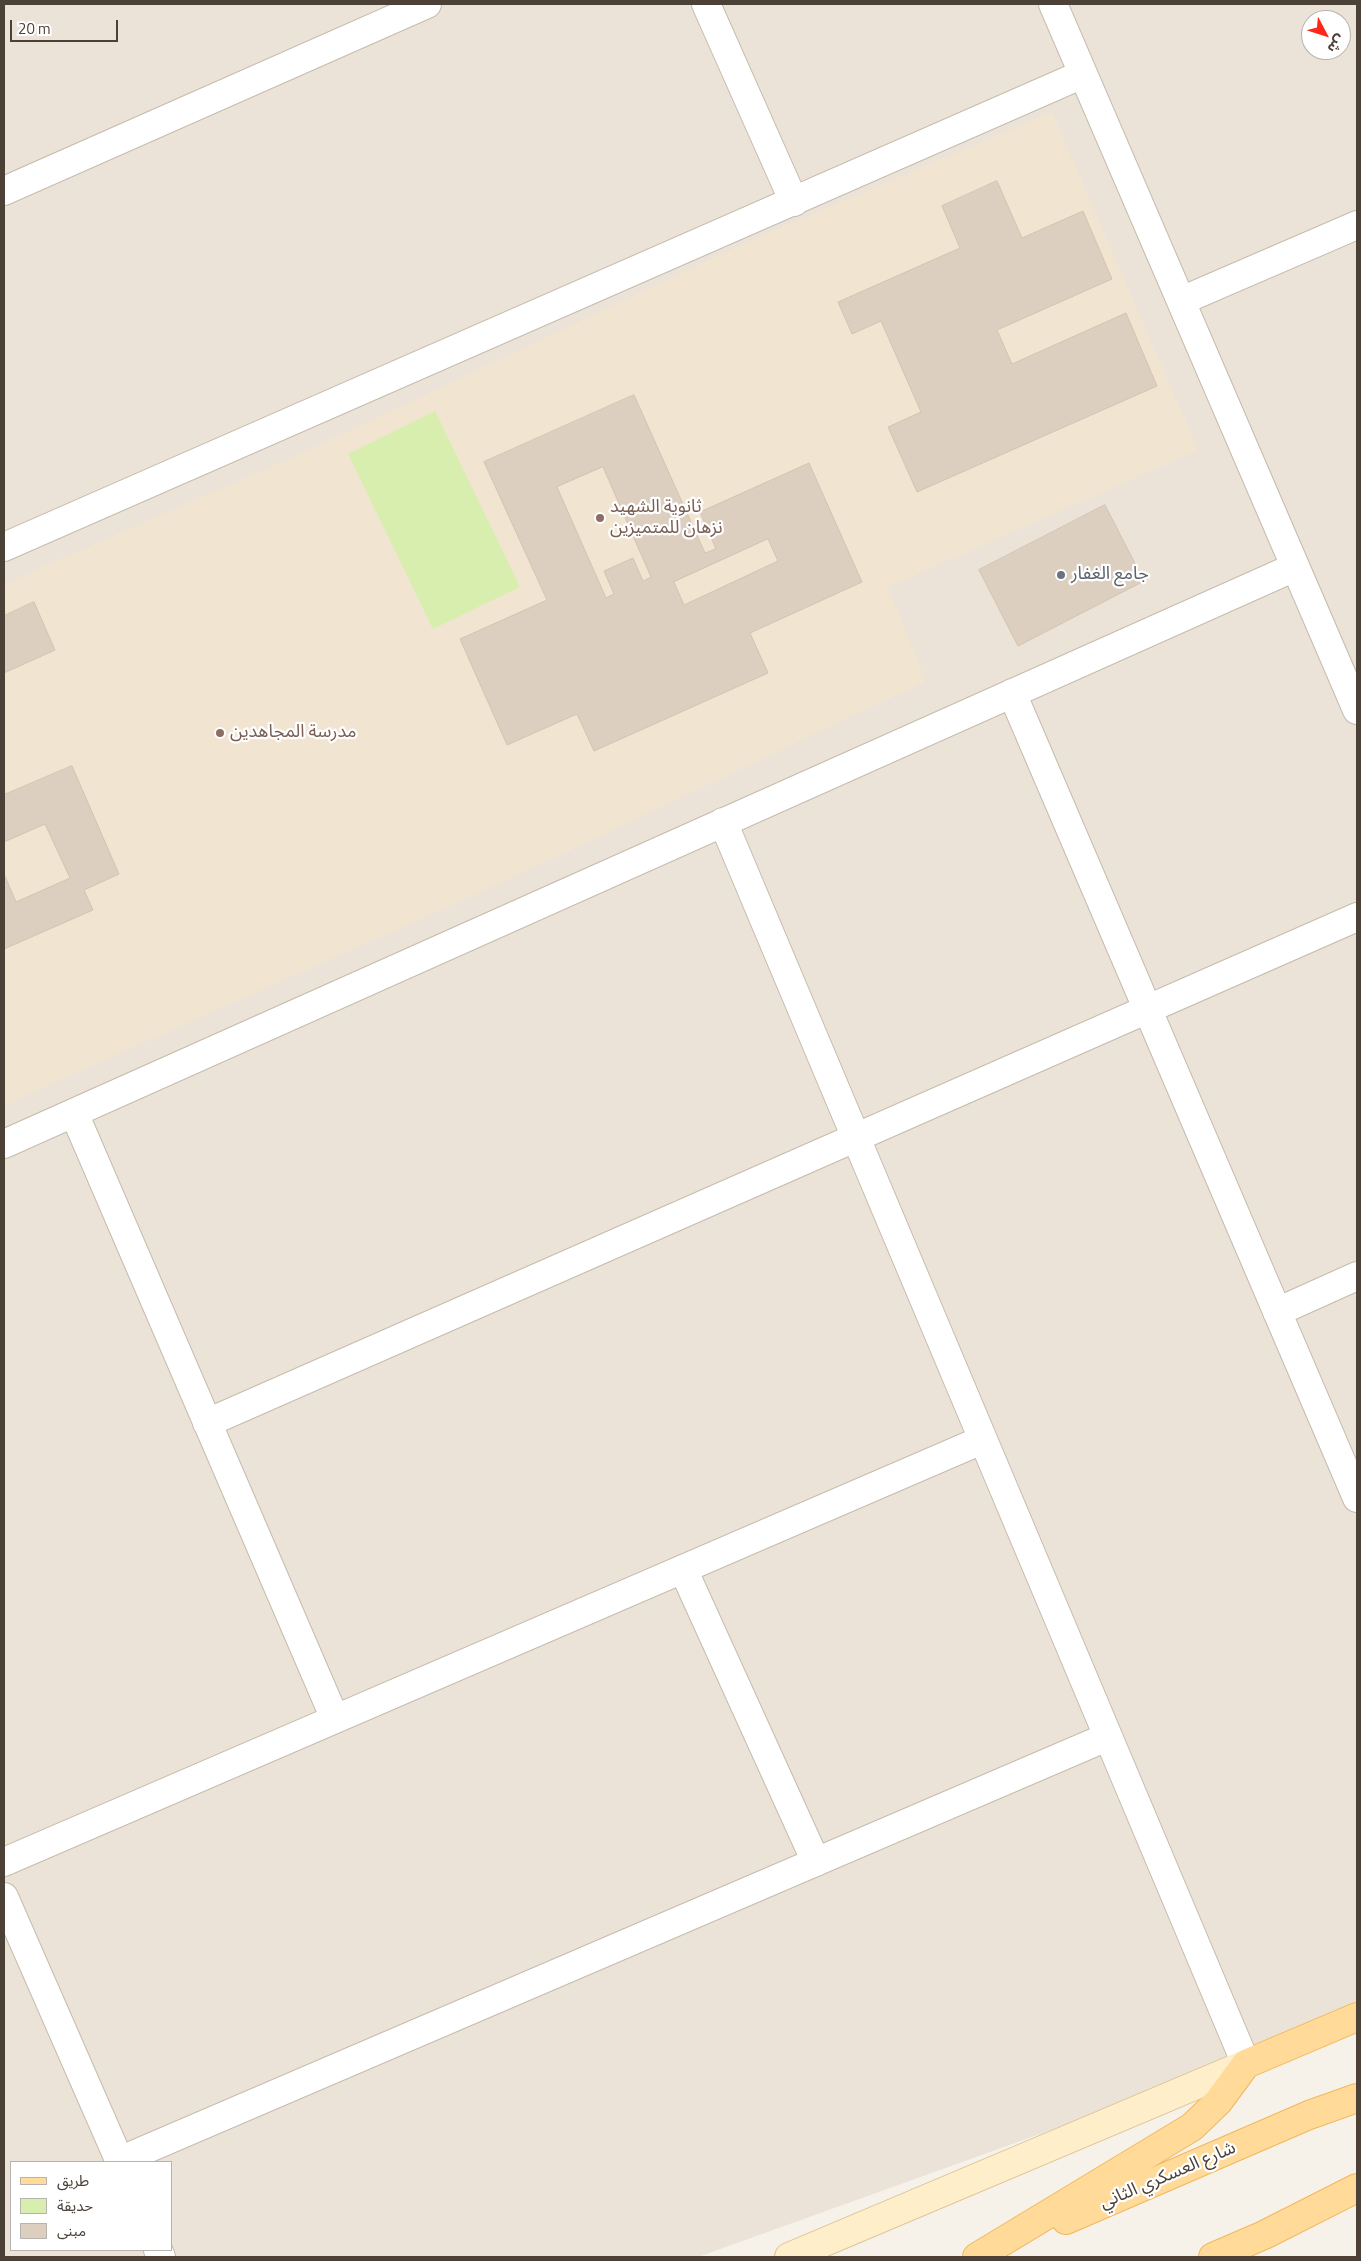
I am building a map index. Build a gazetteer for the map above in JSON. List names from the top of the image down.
{
  "streets": {
    "main road": ["شارع العسكري الثاني"]
  },
  "places": ["ثانوية الشهيد نزهان للمتميزين", "جامع الغفار", "مدرسة المجاهدين"],
  "legend": ["طريق", "حديقة", "مبنى"],
  "scale_bar": "20 m",
  "north": "bottom right"
}
